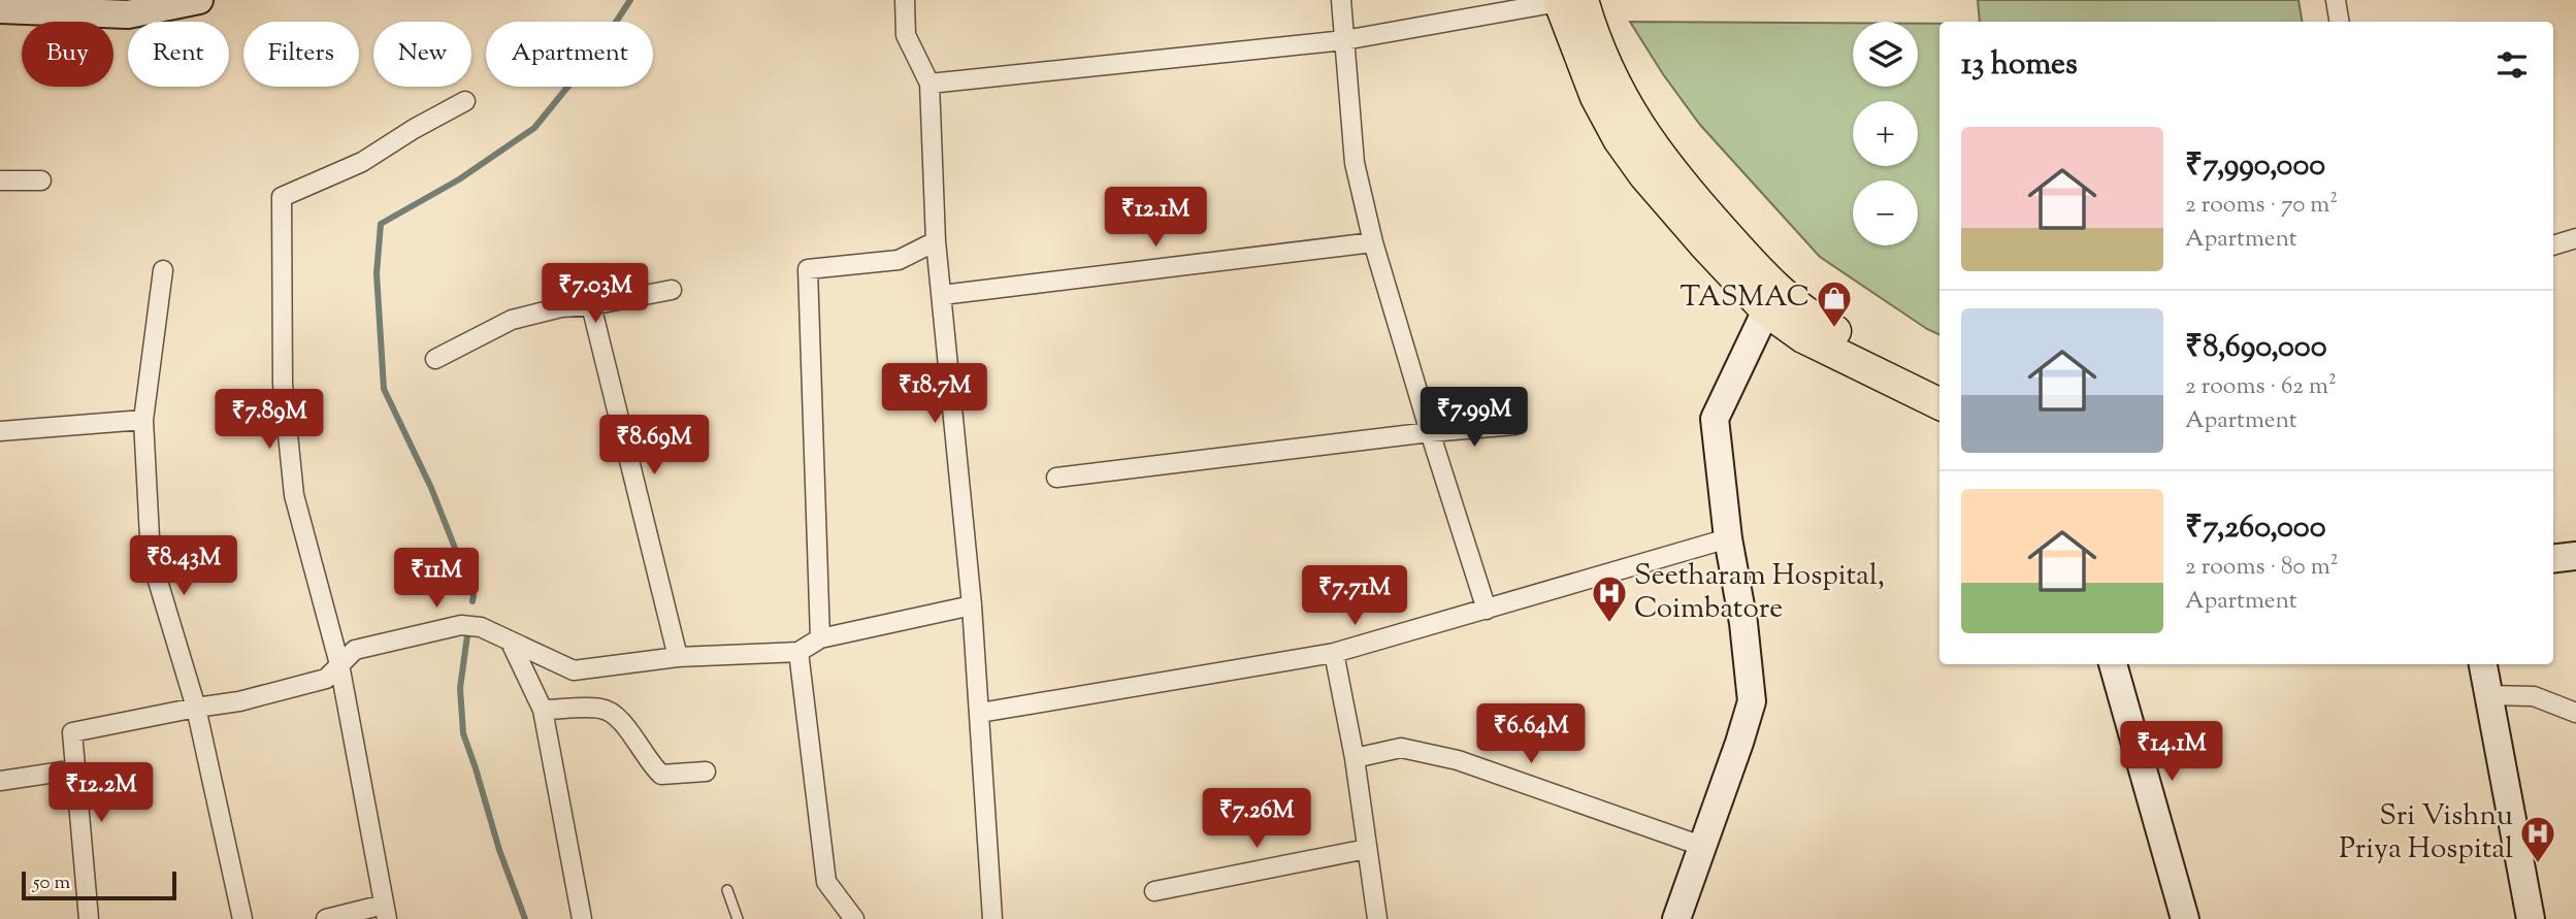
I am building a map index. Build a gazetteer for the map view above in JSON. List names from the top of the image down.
{
  "places": {
    "shop": ["TASMAC"],
    "hospital": ["Seetharam Hospital, Coimbatore", "Sri Vishnu Priya Hospital"]
  },
  "scale_bar": "50 m",
  "page": {
    "map_buttons": ["+", "−"],
    "chip": [
      "Buy",
      "Rent",
      "Filters",
      "New",
      "Apartment"
    ],
    "heading": "13 homes",
    "list": [
      {
        "name": "₹7,990,000",
        "note": "2 rooms · 70 m² · Apartment"
      },
      {
        "name": "₹8,690,000",
        "note": "2 rooms · 62 m² · Apartment"
      },
      {
        "name": "₹7,260,000",
        "note": "2 rooms · 80 m² · Apartment"
      }
    ],
    "price": [
      "₹12.1M",
      "₹7.03M",
      "₹18.7M",
      "₹7.99M",
      "₹7.89M",
      "₹8.69M",
      "₹8.43M",
      "₹11M",
      "₹7.71M",
      "₹6.64M",
      "₹14.1M",
      "₹12.2M",
      "₹7.26M"
    ],
    "scale": "50 m"
  }
}
